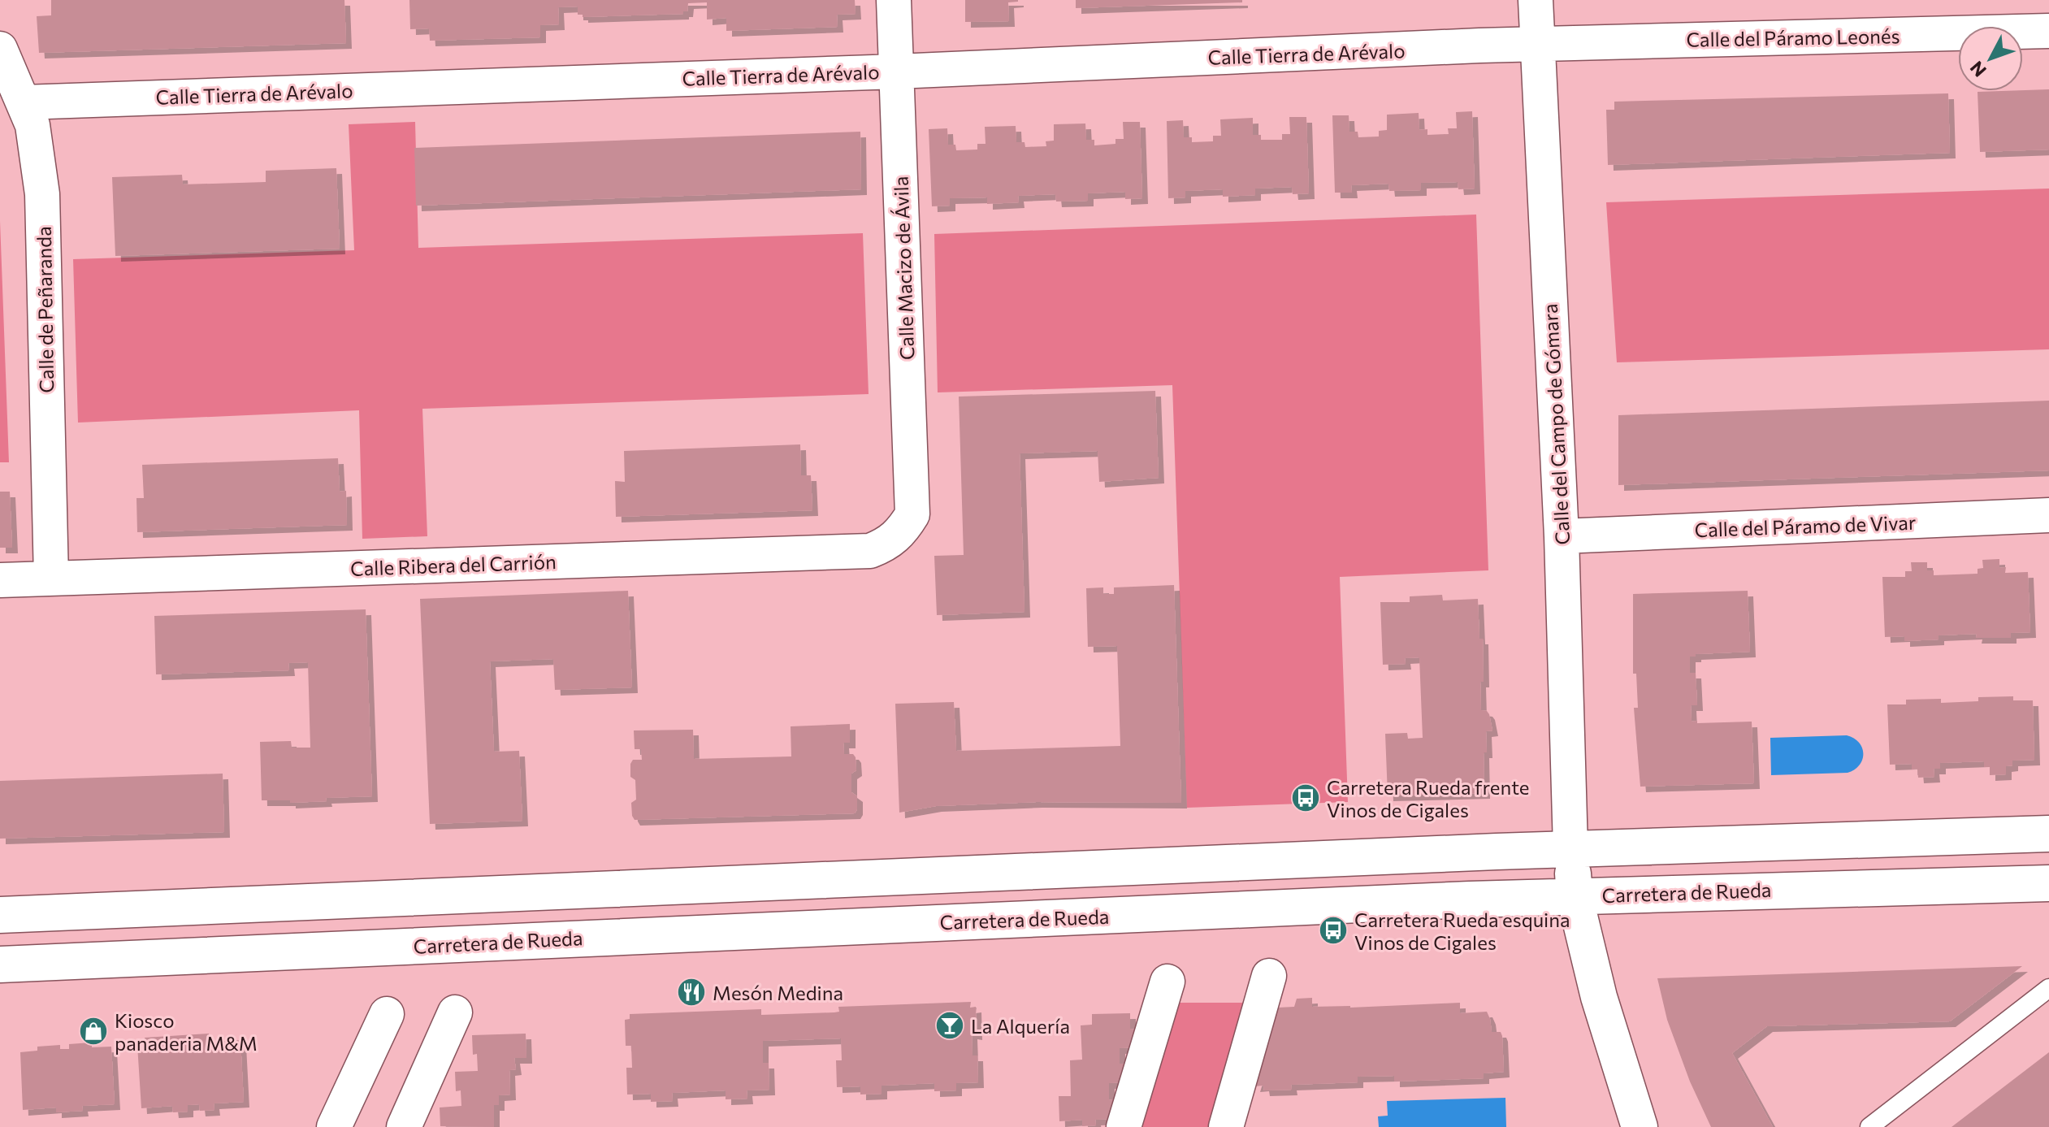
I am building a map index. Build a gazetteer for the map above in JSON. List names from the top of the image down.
{
  "streets": {
    "street": [
      "Calle del Páramo Leonés",
      "Calle Tierra de Arévalo",
      "Calle Macizo de Ávila",
      "Calle de Peñaranda",
      "Calle del Campo de Gómara",
      "Calle del Páramo de Vivar",
      "Calle Ribera del Carrión",
      "Carretera de Rueda"
    ]
  },
  "crossings": [
    ["Calle del Páramo Leonés", "Calle Tierra de Arévalo"],
    ["Calle del Páramo Leonés", "Calle del Campo de Gómara"],
    ["Calle Tierra de Arévalo", "Calle Macizo de Ávila"],
    ["Calle Tierra de Arévalo", "Calle de Peñaranda"],
    ["Calle Tierra de Arévalo", "Calle del Campo de Gómara"],
    ["Calle Macizo de Ávila", "Calle Ribera del Carrión"],
    ["Calle de Peñaranda", "Calle Ribera del Carrión"],
    ["Calle del Campo de Gómara", "Calle del Páramo de Vivar"]
  ],
  "places": {
    "bus stop": ["Carretera Rueda frente Vinos de Cigales", "Carretera Rueda esquina Vinos de Cigales"],
    "restaurant": ["Mesón Medina"],
    "bar": ["La Alquería"],
    "shop": ["Kiosco panaderia M&M"]
  },
  "north": "bottom left"
}
